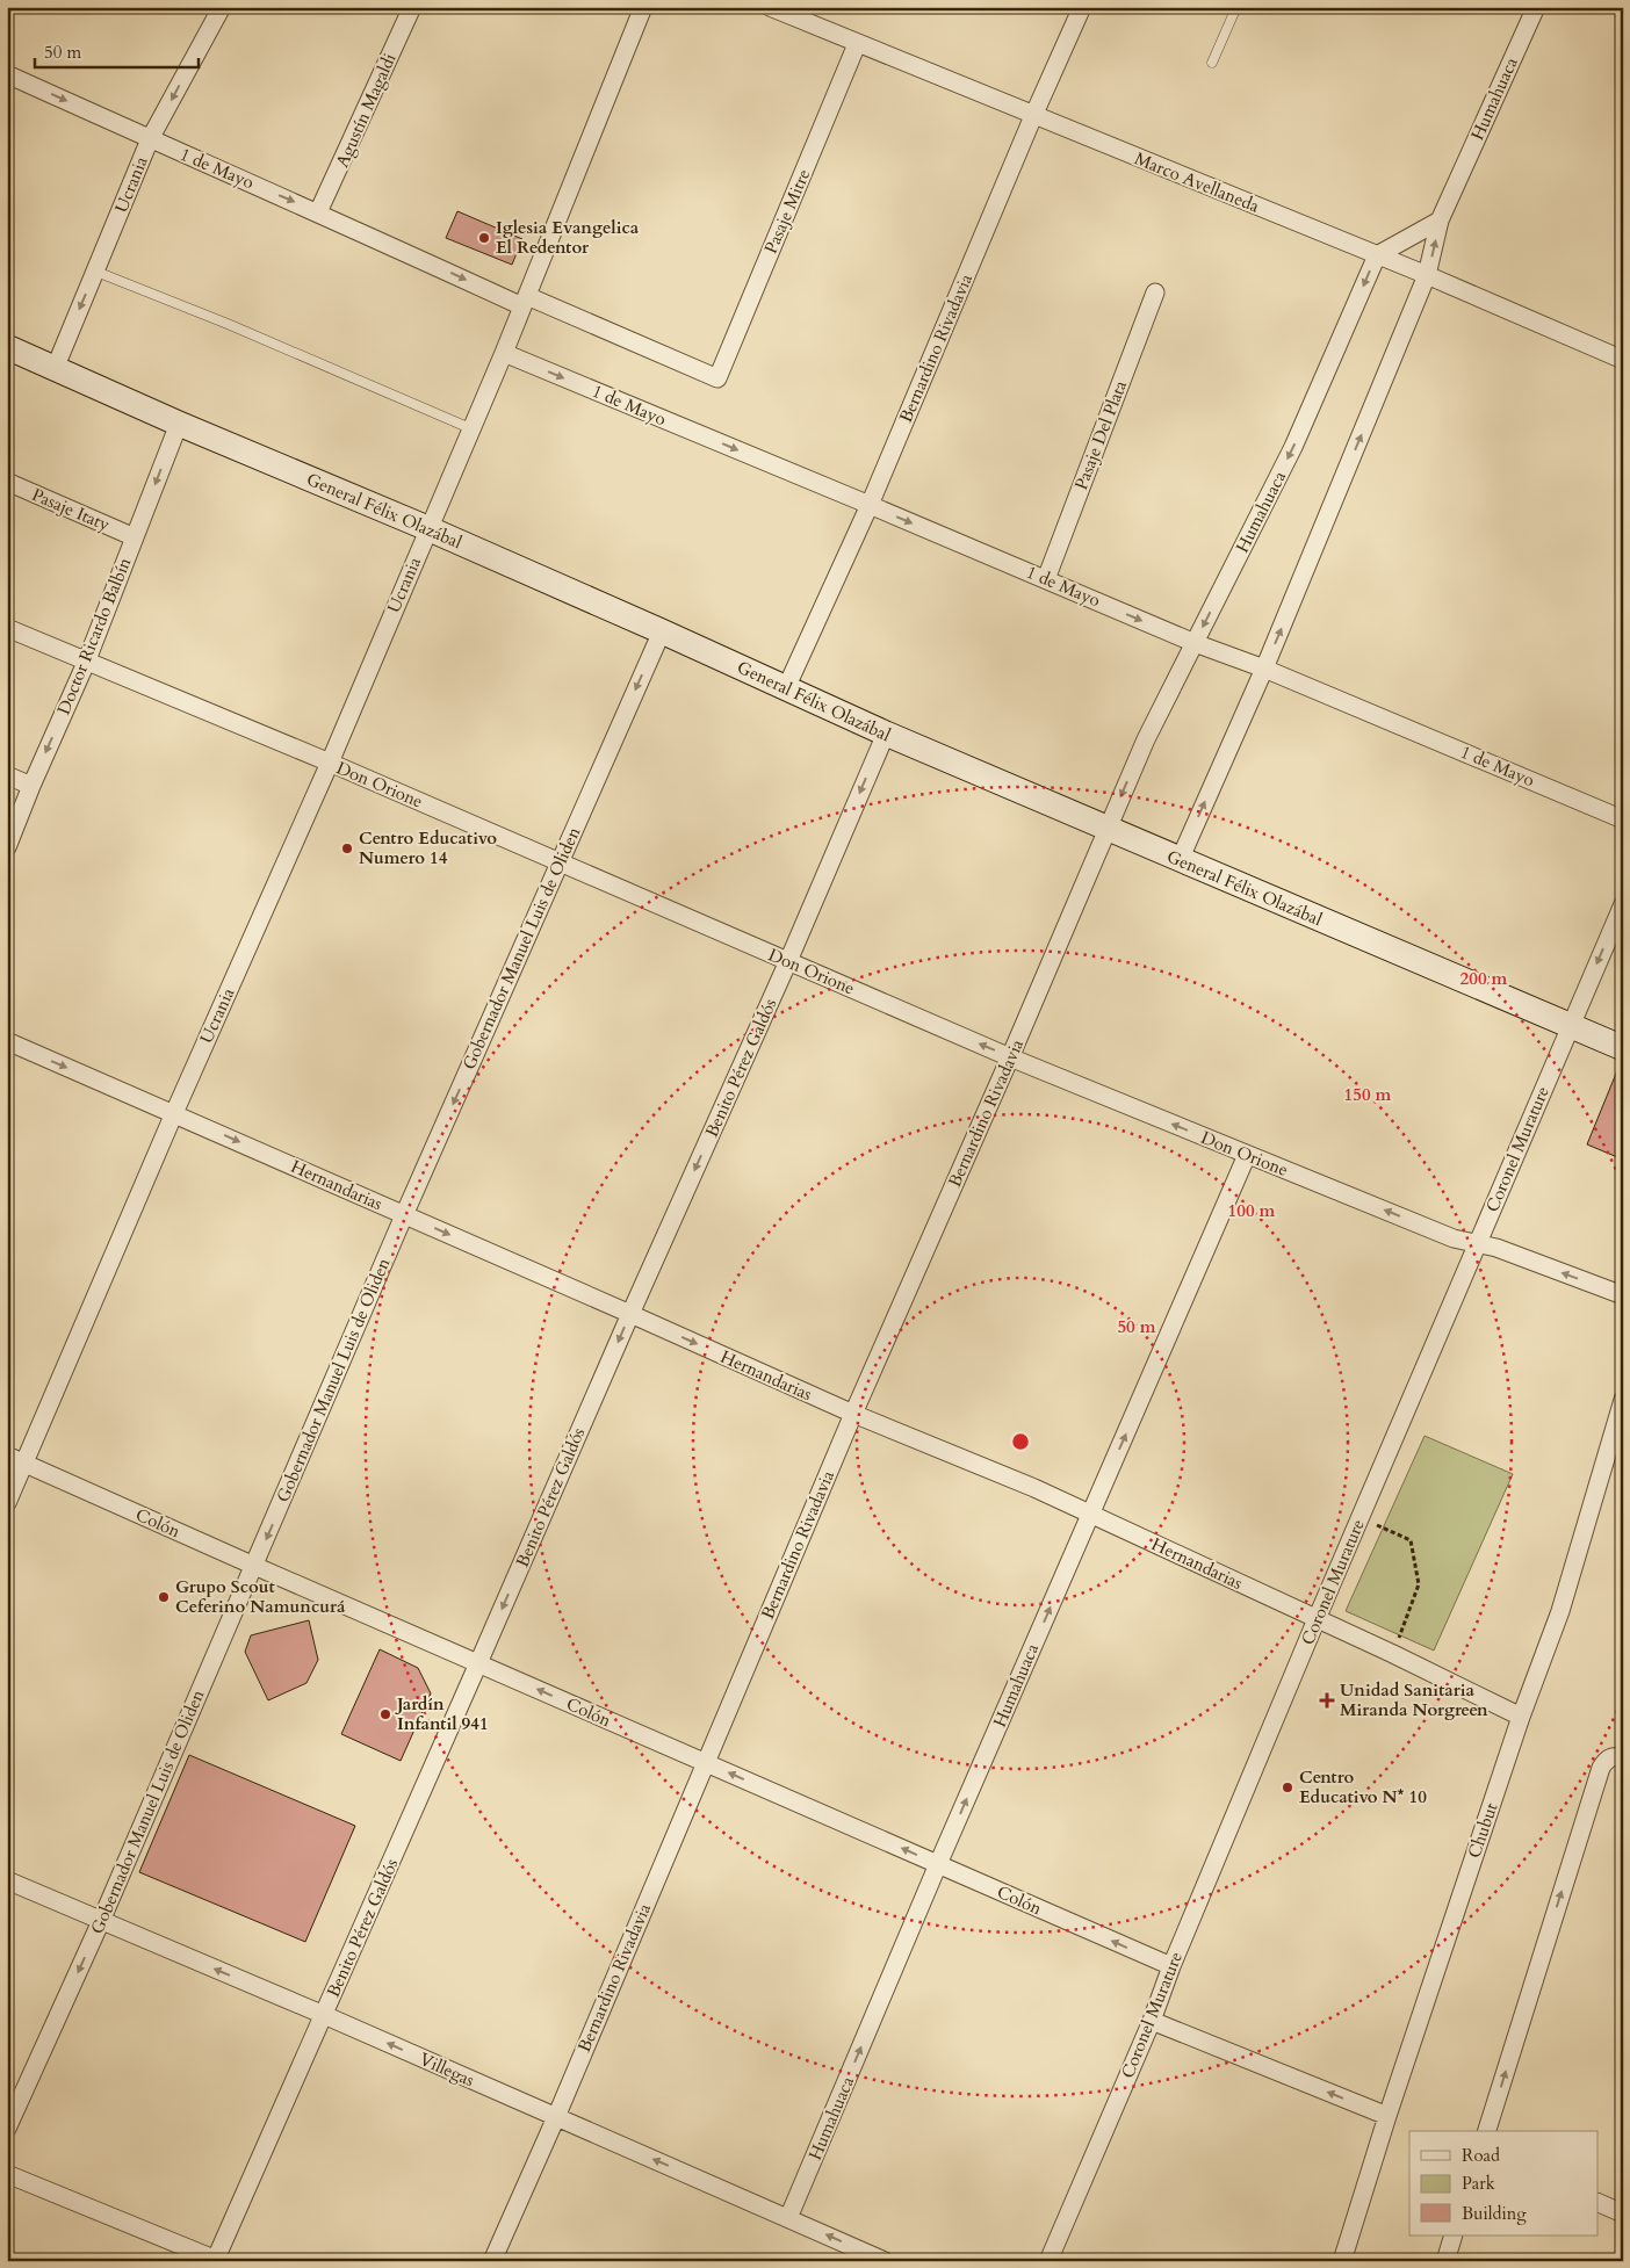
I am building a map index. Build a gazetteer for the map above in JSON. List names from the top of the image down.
{
  "streets": {
    "street": [
      "Humahuaca",
      "Agustín Magaldi",
      "1 de Mayo",
      "Marco Avellaneda",
      "Ucrania",
      "Pasaje Mitre",
      "Bernardino Rivadavia",
      "Pasaje Del Plata",
      "Pasaje Itaty",
      "General Félix Olazábal",
      "Doctor Ricardo Balbín",
      "Don Orione",
      "Gobernador Manuel Luis de Oliden",
      "Benito Pérez Galdós",
      "Coronel Murature",
      "Hernandarias",
      "Colón",
      "Chubut",
      "Villegas"
    ]
  },
  "crossings": [
    ["Humahuaca", "1 de Mayo"],
    ["Humahuaca", "Marco Avellaneda"],
    ["Humahuaca", "Bernardino Rivadavia"],
    ["Humahuaca", "General Félix Olazábal"],
    ["Humahuaca", "Don Orione"],
    ["Humahuaca", "Hernandarias"],
    ["Humahuaca", "Colón"],
    ["Humahuaca", "Villegas"],
    ["Agustín Magaldi", "1 de Mayo"],
    ["1 de Mayo", "Ucrania"],
    ["1 de Mayo", "Pasaje Mitre"],
    ["1 de Mayo", "Bernardino Rivadavia"],
    ["1 de Mayo", "Pasaje Del Plata"],
    ["Marco Avellaneda", "Pasaje Mitre"],
    ["Marco Avellaneda", "Bernardino Rivadavia"],
    ["Ucrania", "General Félix Olazábal"],
    ["Ucrania", "Don Orione"],
    ["Ucrania", "Hernandarias"],
    ["Ucrania", "Colón"],
    ["Bernardino Rivadavia", "General Félix Olazábal"],
    ["Bernardino Rivadavia", "Don Orione"],
    ["Bernardino Rivadavia", "Hernandarias"],
    ["Bernardino Rivadavia", "Colón"],
    ["Bernardino Rivadavia", "Villegas"],
    ["Pasaje Itaty", "Doctor Ricardo Balbín"],
    ["General Félix Olazábal", "Doctor Ricardo Balbín"],
    ["General Félix Olazábal", "Gobernador Manuel Luis de Oliden"],
    ["General Félix Olazábal", "Benito Pérez Galdós"],
    ["General Félix Olazábal", "Coronel Murature"],
    ["Doctor Ricardo Balbín", "Don Orione"],
    ["Don Orione", "Gobernador Manuel Luis de Oliden"],
    ["Don Orione", "Benito Pérez Galdós"],
    ["Don Orione", "Coronel Murature"],
    ["Gobernador Manuel Luis de Oliden", "Hernandarias"],
    ["Gobernador Manuel Luis de Oliden", "Colón"],
    ["Gobernador Manuel Luis de Oliden", "Villegas"],
    ["Benito Pérez Galdós", "Hernandarias"],
    ["Benito Pérez Galdós", "Colón"],
    ["Benito Pérez Galdós", "Villegas"],
    ["Coronel Murature", "Hernandarias"],
    ["Coronel Murature", "Colón"],
    ["Hernandarias", "Chubut"]
  ],
  "one_way": [
    "1 de Mayo",
    "Doctor Ricardo Balbín",
    "Don Orione",
    "Gobernador Manuel Luis de Oliden",
    "Benito Pérez Galdós",
    "Hernandarias",
    "Colón",
    "Villegas"
  ],
  "places": {
    "other": [
      "Iglesia Evangelica El Redentor",
      "Centro Educativo Numero 14",
      "Grupo Scout Ceferino Namuncurá",
      "Jardín Infantil 941",
      "Centro Educativo N* 10"
    ],
    "health": ["Unidad Sanitaria Miranda Norgreen"]
  },
  "legend": ["Road", "Park", "Building"],
  "scale_bar": "50 m",
  "rings": [
    "200 m",
    "150 m",
    "100 m",
    "50 m"
  ]
}
